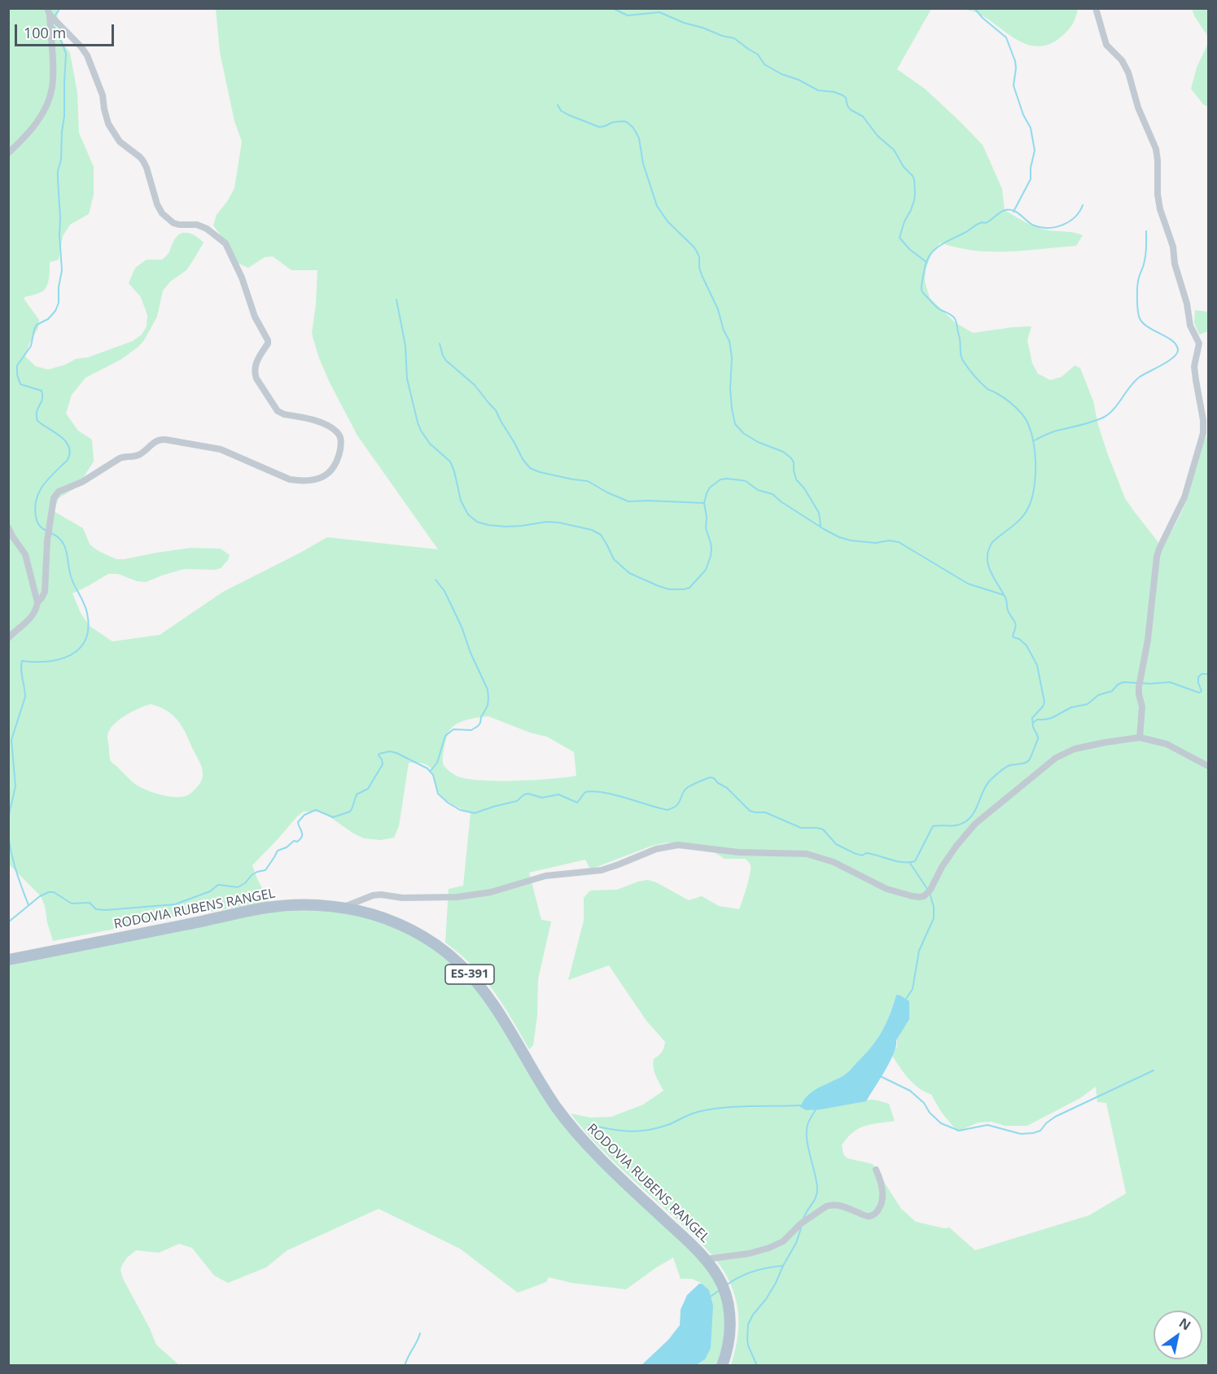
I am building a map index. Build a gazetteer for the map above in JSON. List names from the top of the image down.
{
  "streets": {
    "main road": ["RODOVIA RUBENS RANGEL", "ES-391"]
  },
  "scale_bar": "100 m",
  "north": "top right"
}
